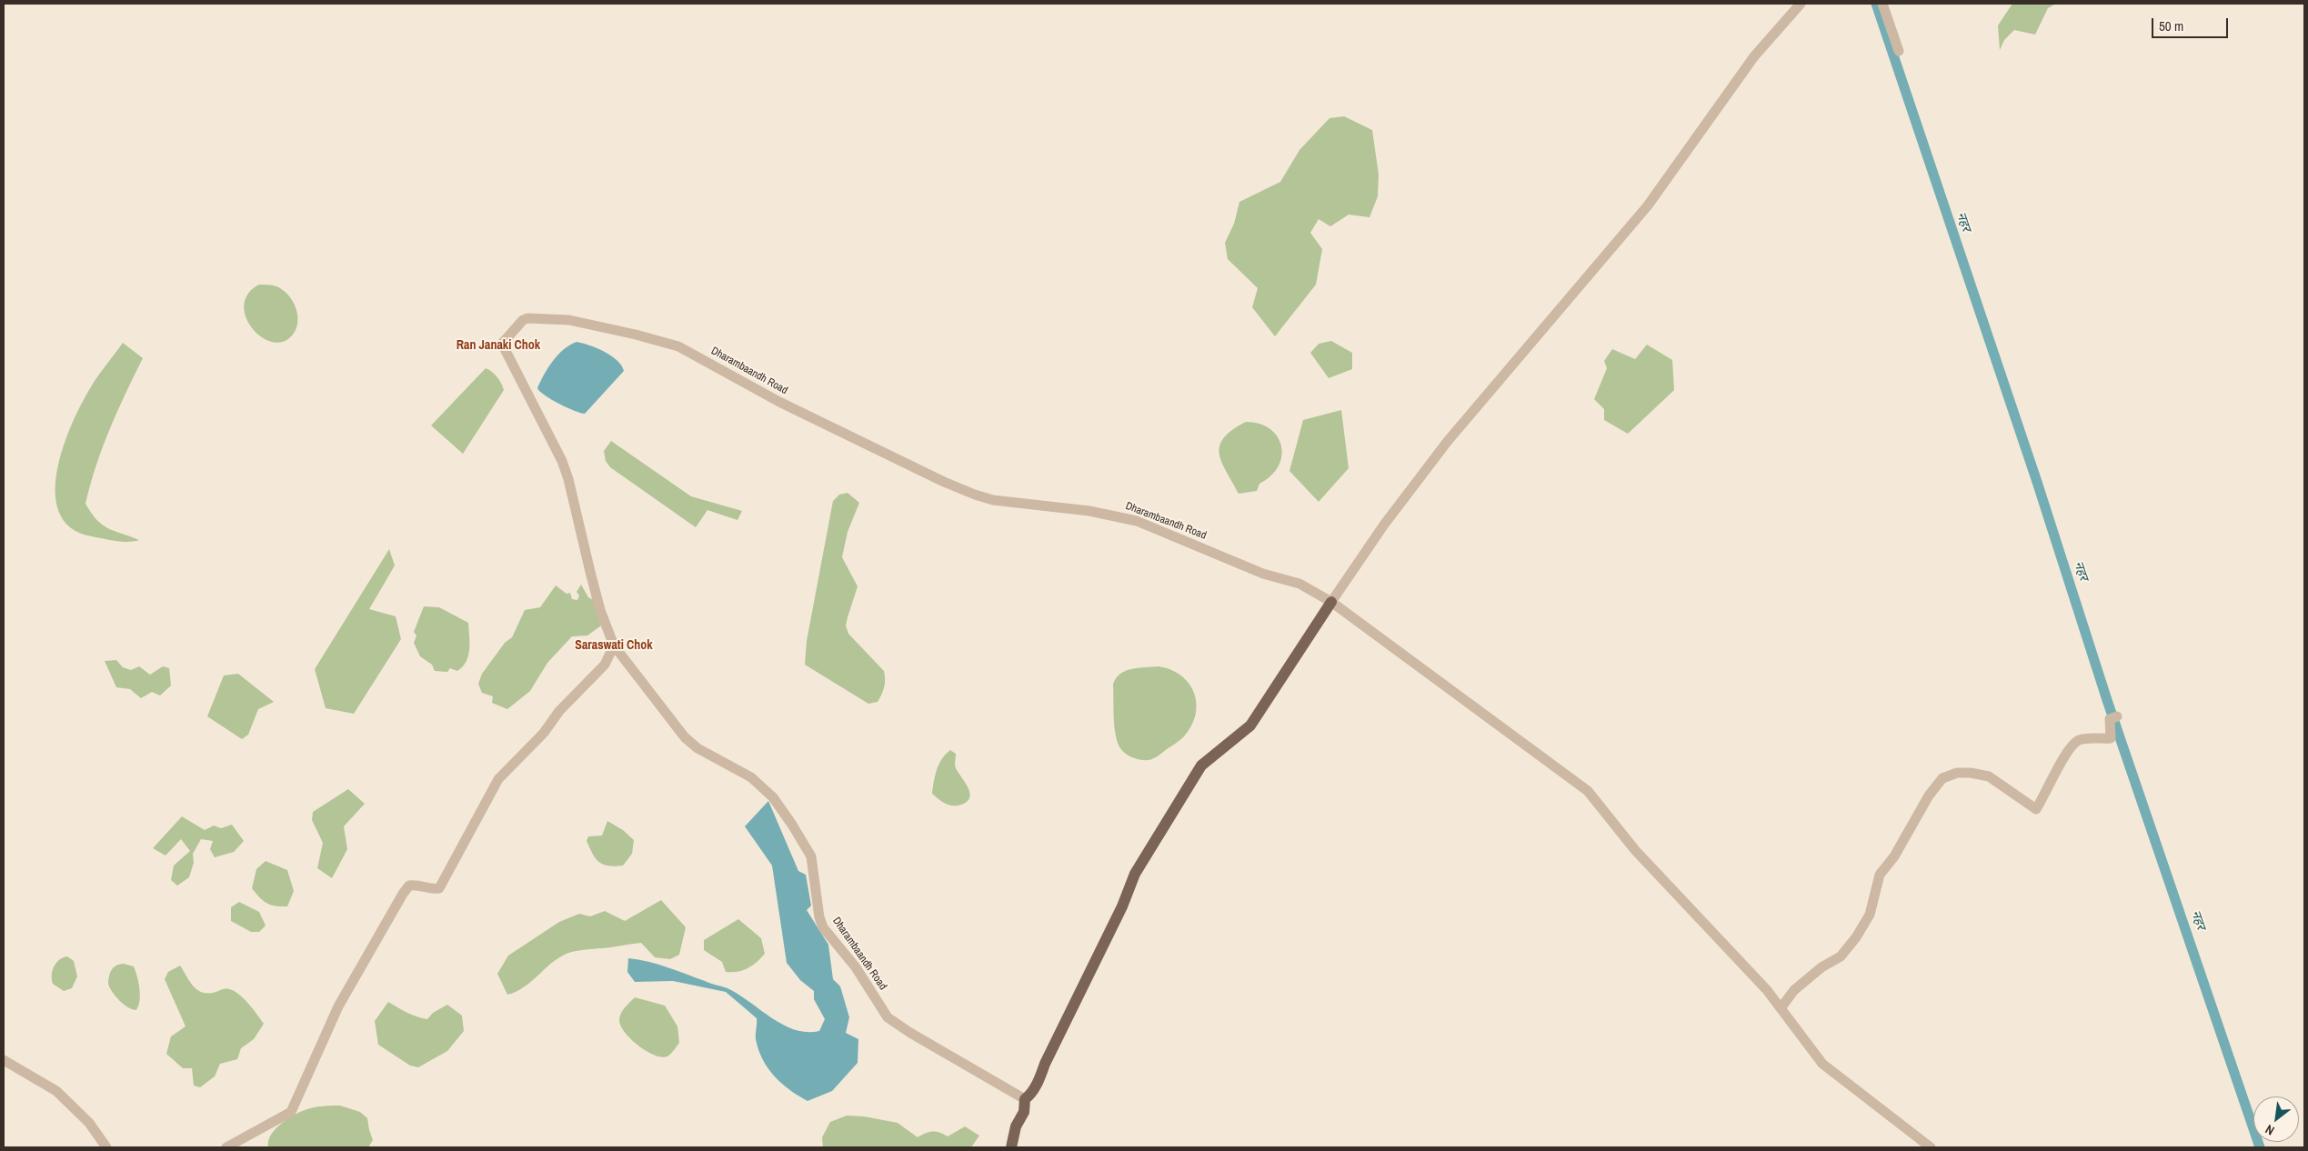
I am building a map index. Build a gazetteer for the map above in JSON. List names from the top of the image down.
{
  "streets": {
    "street": ["Dharambaandh Road"]
  },
  "districts": ["Ran Janaki Chok", "Saraswati Chok"],
  "water": ["नहर"],
  "scale_bar": "50 m",
  "north": "bottom left"
}
